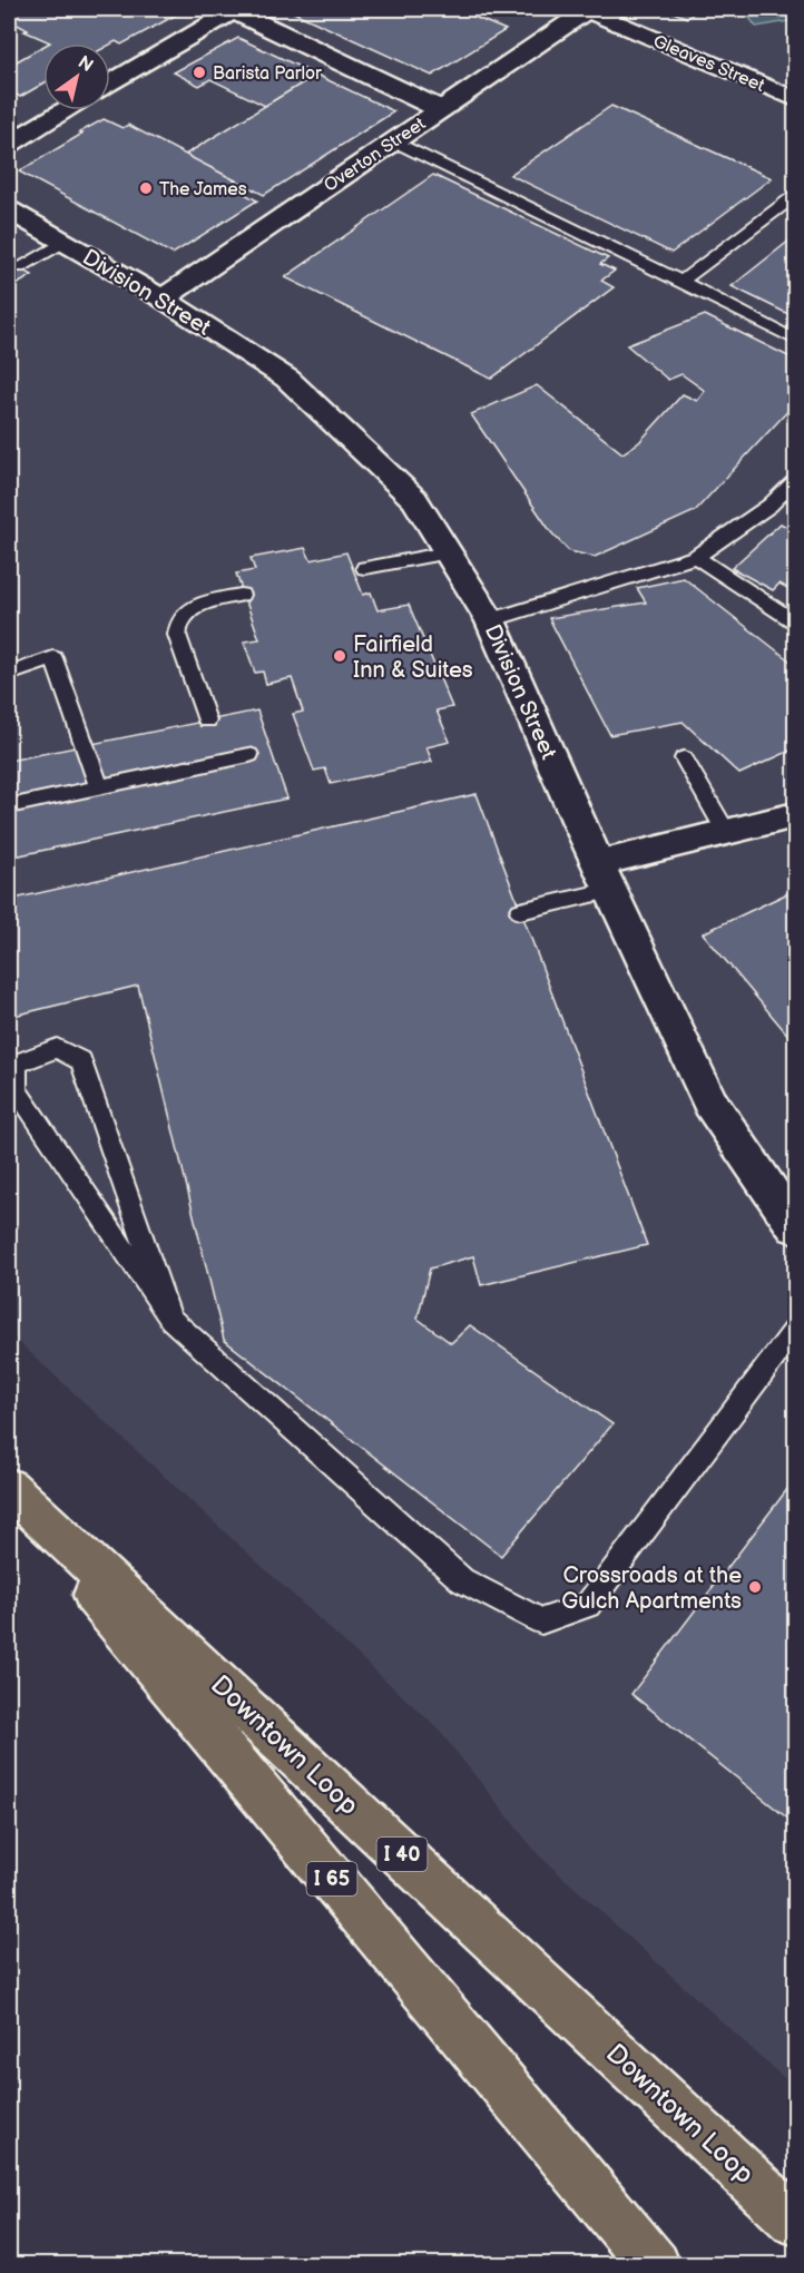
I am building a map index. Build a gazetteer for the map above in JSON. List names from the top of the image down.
{
  "streets": {
    "highway": ["Downtown Loop", "I 40", "I 65"],
    "main road": ["Gleaves Street", "Overton Street", "Division Street"]
  },
  "crossings": [
    ["Gleaves Street", "Overton Street"],
    ["Overton Street", "Division Street"],
    ["Downtown Loop", "I 65"]
  ],
  "places": [
    "Barista Parlor",
    "The James",
    "Fairfield Inn & Suites",
    "Crossroads at the Gulch Apartments"
  ],
  "north": "top right"
}
